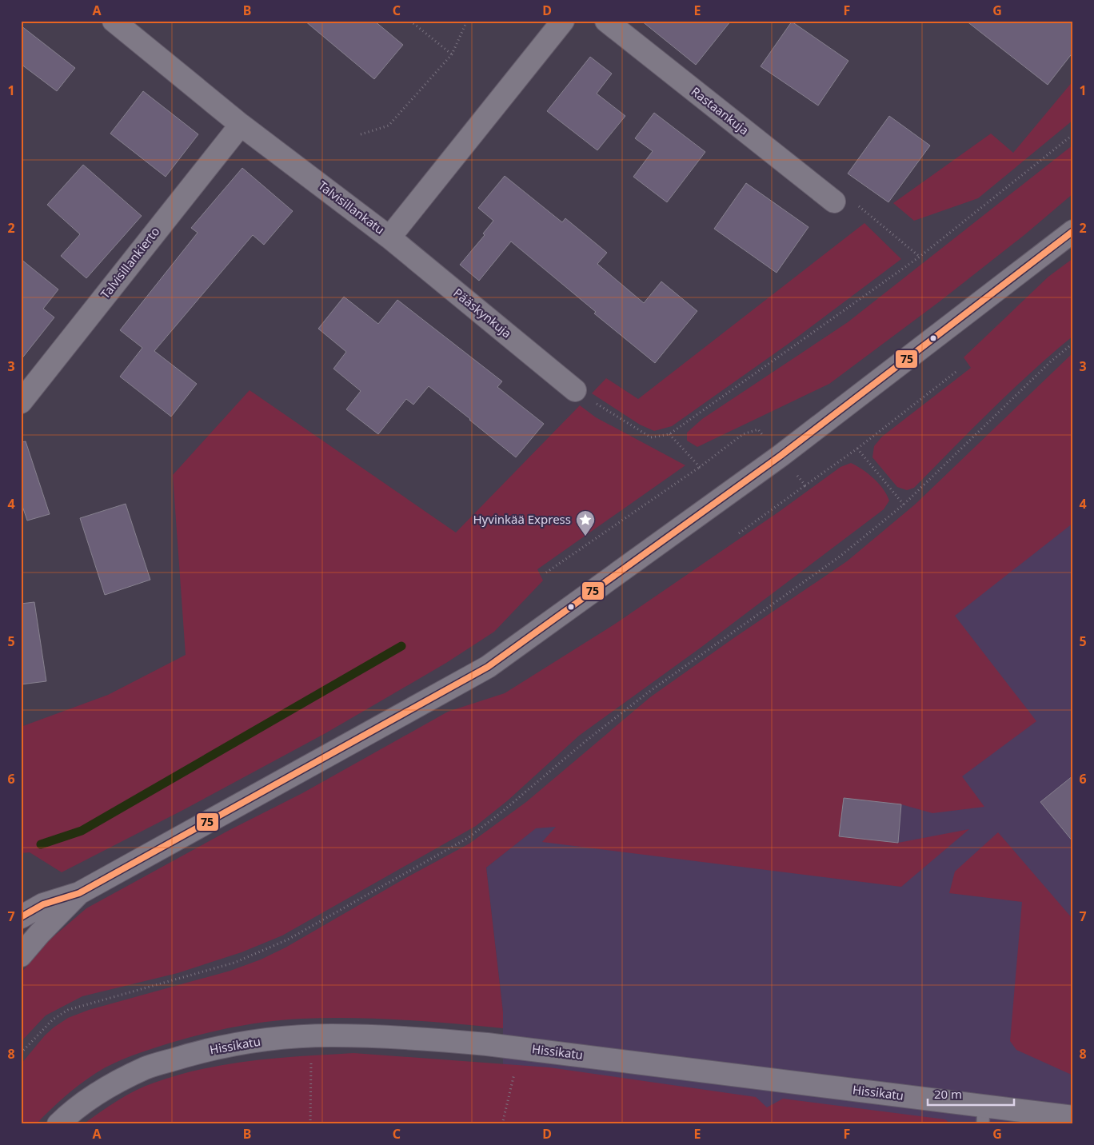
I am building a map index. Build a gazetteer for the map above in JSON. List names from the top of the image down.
{
  "streets": {
    "street": [
      "Rastaankuja",
      "Talvisillankatu",
      "Talvisillankierto",
      "Pääskynkuja",
      "Hissikatu"
    ]
  },
  "crossings": [
    ["Talvisillankatu", "Talvisillankierto"],
    ["Talvisillankatu", "Pääskynkuja"]
  ],
  "places": {
    "place": ["Hyvinkää Express"]
  },
  "lines": ["transit line 75"],
  "scale_bar": "20 m",
  "grid": {
    "columns": [
      "A",
      "B",
      "C",
      "D",
      "E",
      "F",
      "G"
    ],
    "rows": [
      "1",
      "2",
      "3",
      "4",
      "5",
      "6",
      "7",
      "8"
    ]
  }
}
